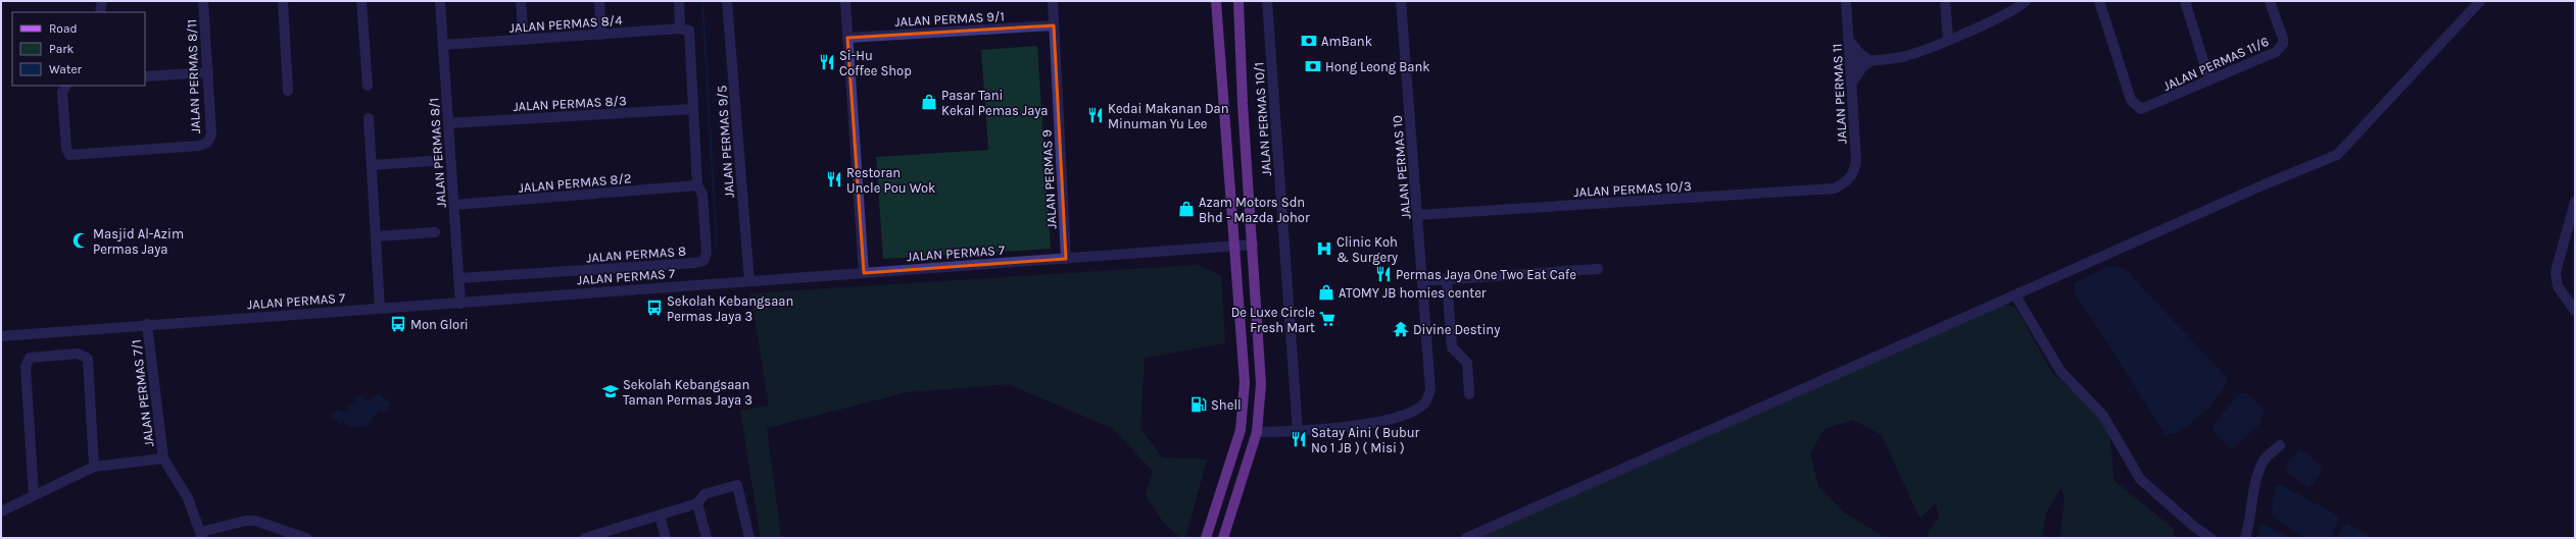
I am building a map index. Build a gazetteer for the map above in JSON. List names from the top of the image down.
{
  "streets": {
    "street": [
      "JALAN PERMAS 9/1",
      "JALAN PERMAS 8/4",
      "JALAN PERMAS 11/6",
      "JALAN PERMAS 8/11",
      "JALAN PERMAS 11",
      "JALAN PERMAS 8/3",
      "JALAN PERMAS 10/1",
      "JALAN PERMAS 9/5",
      "JALAN PERMAS 8/1",
      "JALAN PERMAS 10",
      "JALAN PERMAS 9",
      "JALAN PERMAS 8/2",
      "JALAN PERMAS 10/3",
      "JALAN PERMAS 7",
      "JALAN PERMAS 8",
      "JALAN PERMAS 7/1"
    ]
  },
  "crossings": [
    ["JALAN PERMAS 9/1", "JALAN PERMAS 9"],
    ["JALAN PERMAS 8/4", "JALAN PERMAS 8/1"],
    ["JALAN PERMAS 8/4", "JALAN PERMAS 8"],
    ["JALAN PERMAS 11", "JALAN PERMAS 10/3"],
    ["JALAN PERMAS 8/3", "JALAN PERMAS 8/1"],
    ["JALAN PERMAS 8/3", "JALAN PERMAS 8"],
    ["JALAN PERMAS 10/1", "JALAN PERMAS 10"],
    ["JALAN PERMAS 9/5", "JALAN PERMAS 7"],
    ["JALAN PERMAS 8/1", "JALAN PERMAS 8/2"],
    ["JALAN PERMAS 8/1", "JALAN PERMAS 7"],
    ["JALAN PERMAS 8/1", "JALAN PERMAS 8"],
    ["JALAN PERMAS 10", "JALAN PERMAS 10/3"],
    ["JALAN PERMAS 9", "JALAN PERMAS 7"],
    ["JALAN PERMAS 8/2", "JALAN PERMAS 8"],
    ["JALAN PERMAS 7", "JALAN PERMAS 7/1"]
  ],
  "places": {
    "bank": ["AmBank", "Hong Leong Bank"],
    "restaurant": [
      "Si-Hu Coffee Shop",
      "Kedai Makanan Dan Minuman Yu Lee",
      "Restoran Uncle Pou Wok",
      "Permas Jaya One Two Eat Cafe",
      "Satay Aini ( Bubur No 1 JB ) ( Misi )"
    ],
    "shop": ["Pasar Tani Kekal Pemas Jaya", "Azam Motors Sdn Bhd - Mazda Johor", "ATOMY JB homies center"],
    "mosque": ["Masjid Al-Azim Permas Jaya"],
    "hospital": ["Clinic Koh & Surgery"],
    "bus stop": ["Sekolah Kebangsaan Permas Jaya 3", "Mon Glori"],
    "supermarket": ["De Luxe Circle Fresh Mart"],
    "temple": ["Divine Destiny"],
    "school or university": ["Sekolah Kebangsaan Taman Permas Jaya 3"],
    "fuel station": ["Shell"]
  },
  "legend": ["Road", "Park", "Water"]
}
